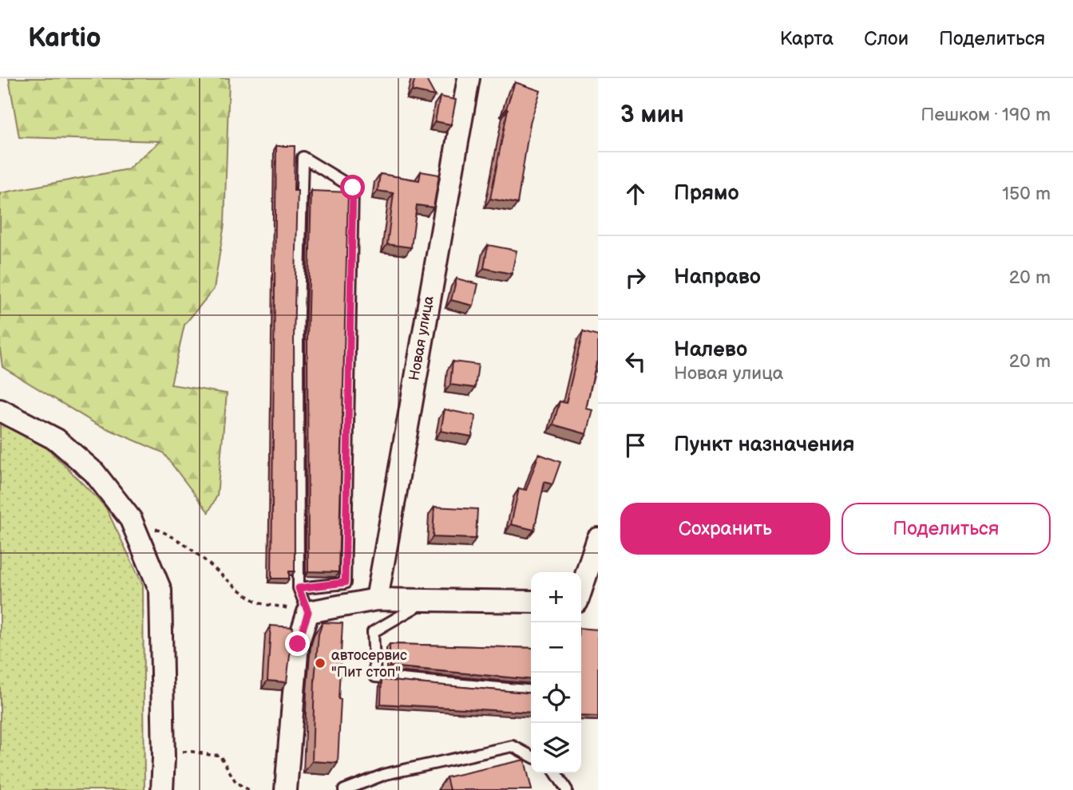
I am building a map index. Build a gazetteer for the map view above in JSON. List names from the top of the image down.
{
  "streets": {
    "street": ["Новая улица"]
  },
  "places": ["автосервис \"Пит стоп\""],
  "page": {
    "header": "Kartio",
    "nav": ["Карта", "Слои", "Поделиться"],
    "heading": ["3 мин", "Пешком · 190 m"],
    "list": [
      ["Прямо", "150 m"],
      ["Направо", "20 m"],
      ["Налево", "Новая улица", "20 m"],
      "Пункт назначения"
    ],
    "buttons": ["Сохранить", "Поделиться"],
    "map_buttons": ["+", "−"]
  }
}
